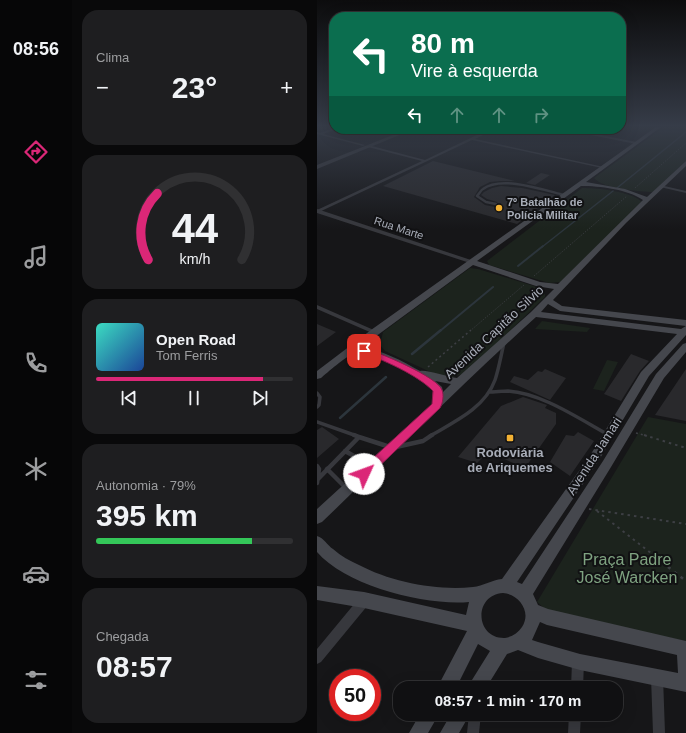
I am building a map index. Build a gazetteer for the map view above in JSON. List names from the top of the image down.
{
  "streets": {
    "main road": ["Avenida Capitão Silvio", "Avenida Jamari"],
    "street": ["Rua Marte"]
  },
  "parks": ["Praça Padre José Warcken"],
  "places": {
    "other": ["7º Batalhão de Polícia Militar"],
    "transit": ["Rodoviária de Ariquemes"]
  },
  "page": {
    "tabs": "08:56",
    "tile": [
      "Clima",
      ["Autonomia · 79%", "395 km"],
      ["Chegada", "08:57"]
    ],
    "turn": ["80 m", "Vire à esquerda"],
    "heat": ["−", "23°", "+"],
    "song": ["Open Road", "Tom Ferris"],
    "limit": "50",
    "trip": "08:57 · 1 min · 170 m",
    "gauge": ["44", "km/h"]
  }
}
